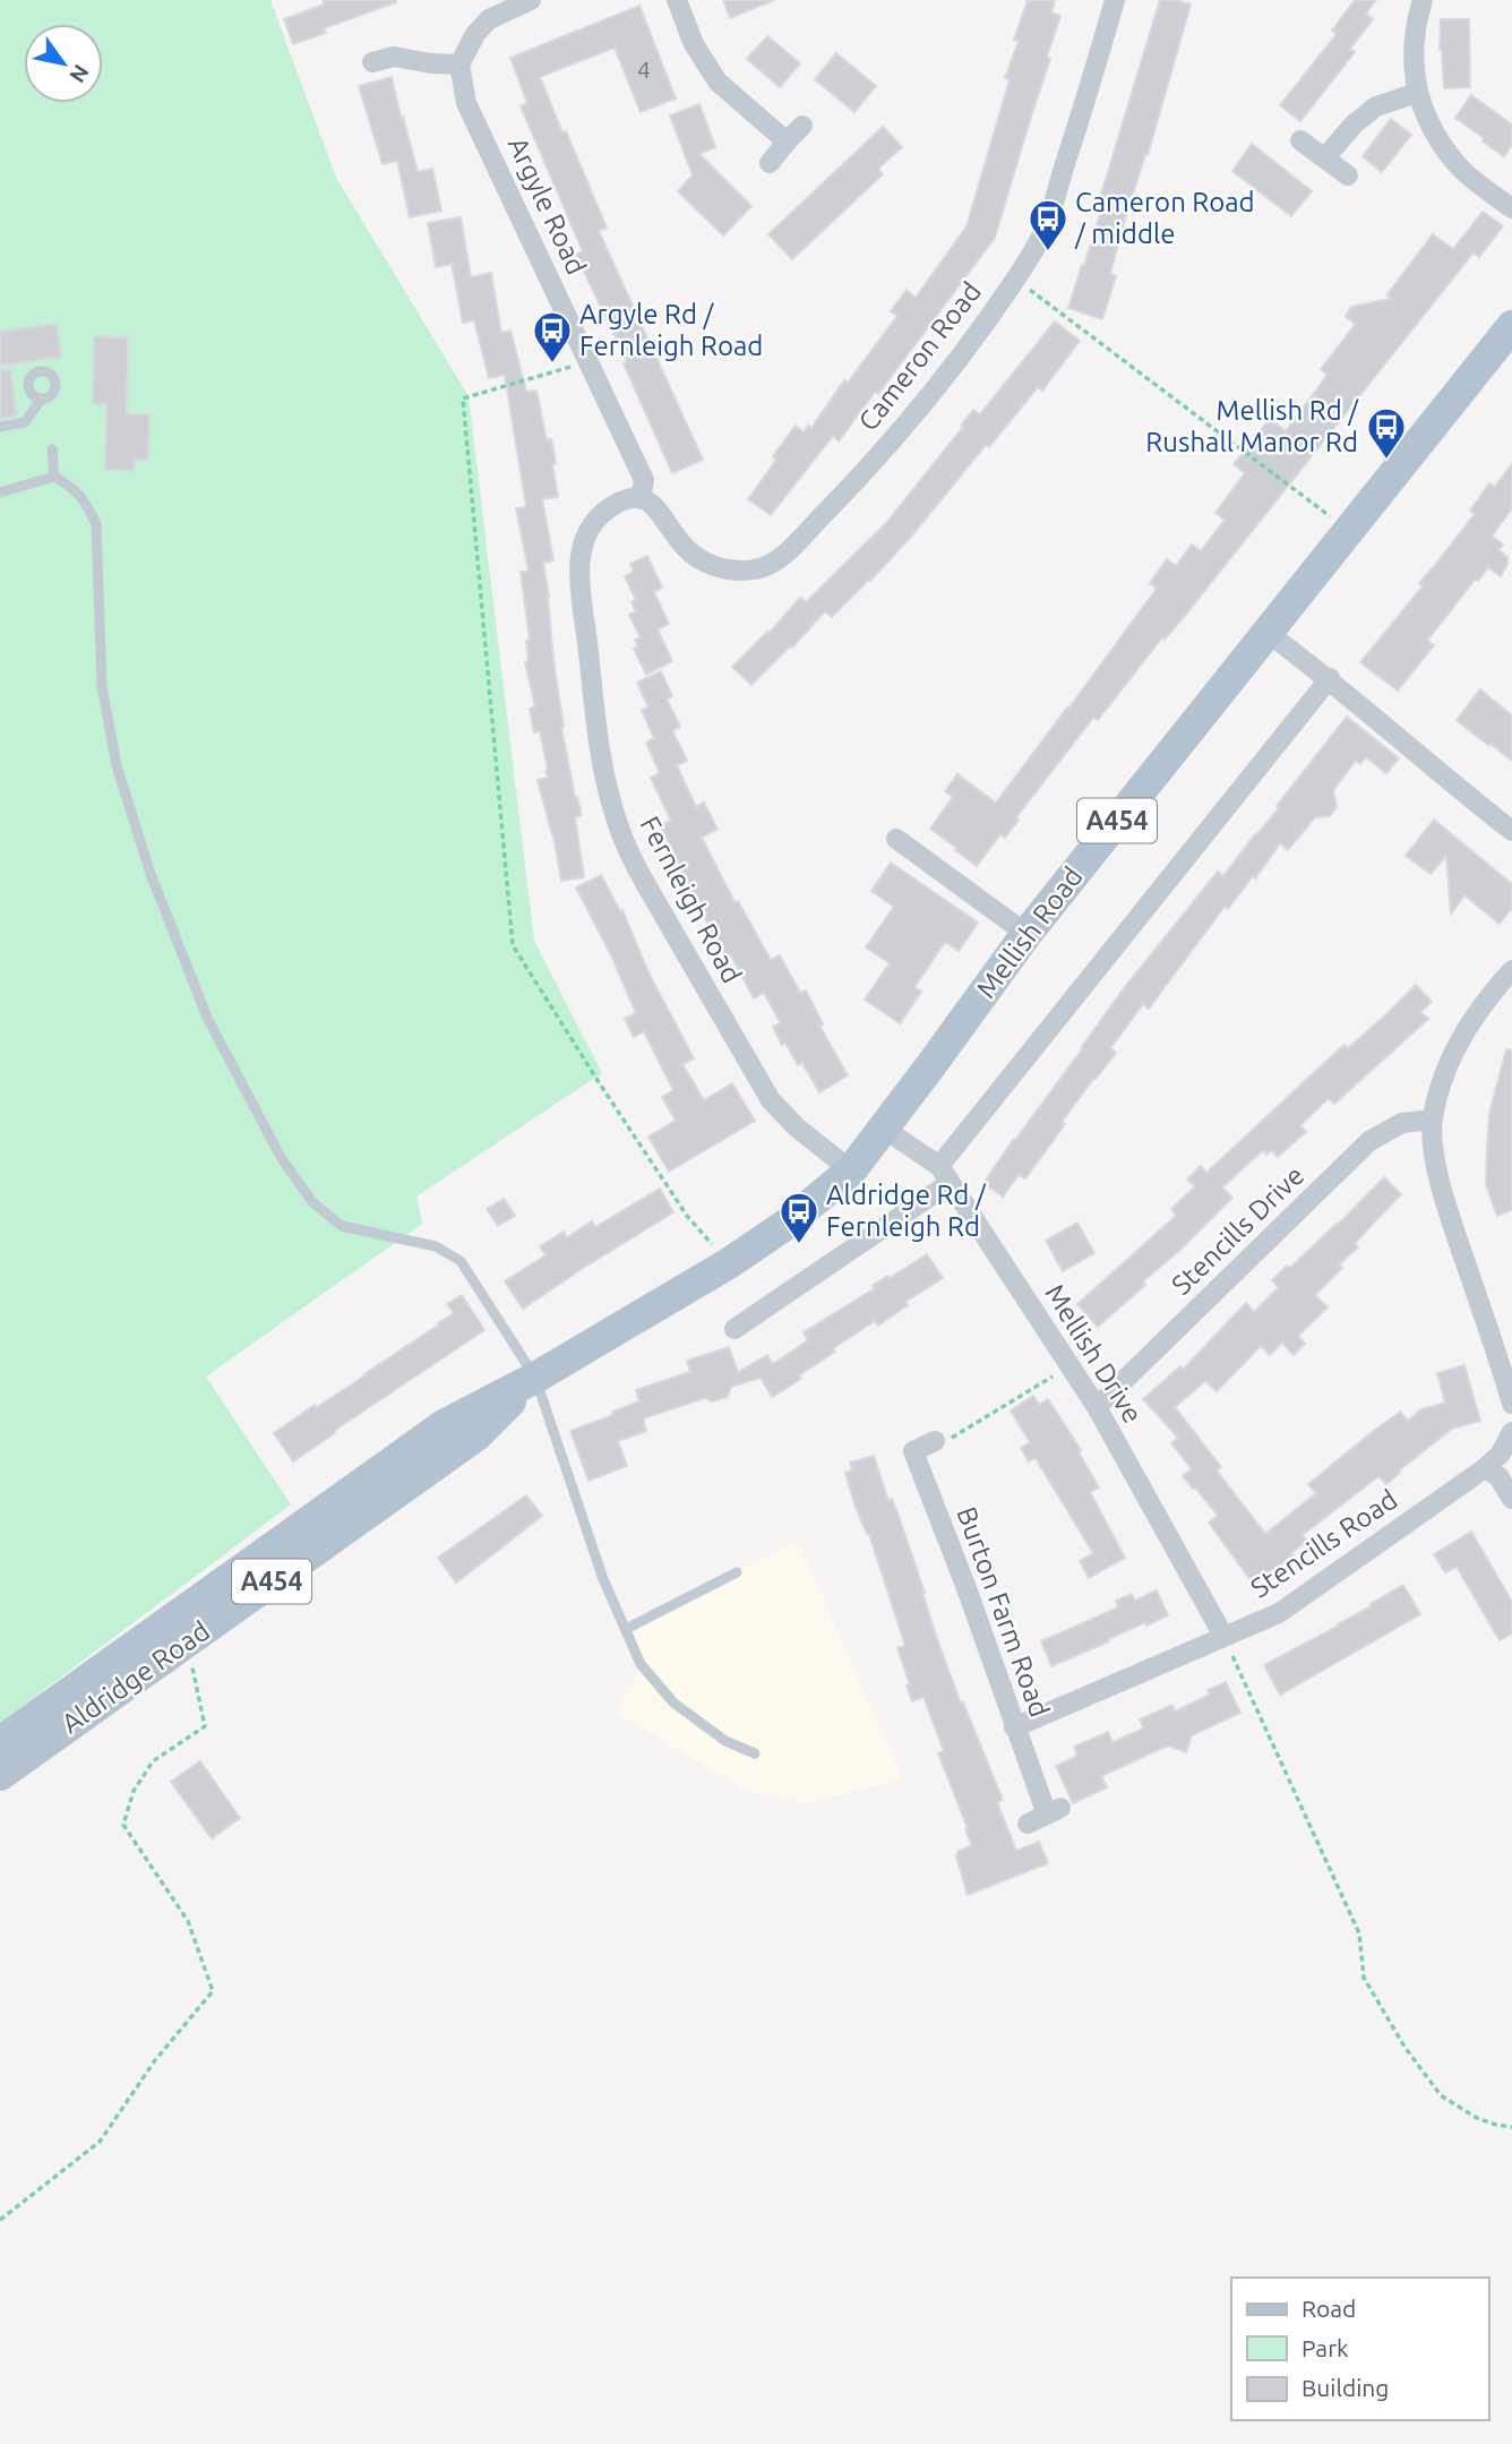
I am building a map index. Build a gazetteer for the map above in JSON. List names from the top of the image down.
{
  "streets": {
    "main road": ["A454", "Mellish Road", "Aldridge Road"],
    "street": [
      "Argyle Road",
      "Cameron Road",
      "Fernleigh Road",
      "Stencills Drive",
      "Mellish Drive",
      "Stencills Road",
      "Burton Farm Road"
    ]
  },
  "crossings": [
    ["Argyle Road", "Cameron Road"],
    ["Argyle Road", "Fernleigh Road"],
    ["Cameron Road", "Fernleigh Road"],
    ["Fernleigh Road", "Mellish Road"],
    ["Mellish Road", "Mellish Drive"],
    ["Mellish Road", "Aldridge Road"],
    ["Stencills Drive", "Mellish Drive"],
    ["Mellish Drive", "Stencills Road"],
    ["Stencills Road", "Burton Farm Road"]
  ],
  "places": {
    "bus stop": [
      "Cameron Road / middle",
      "Argyle Rd / Fernleigh Road",
      "Mellish Rd / Rushall Manor Rd",
      "Aldridge Rd / Fernleigh Rd"
    ]
  },
  "house_numbers": ["4"],
  "legend": ["Road", "Park", "Building"],
  "north": "bottom right"
}
